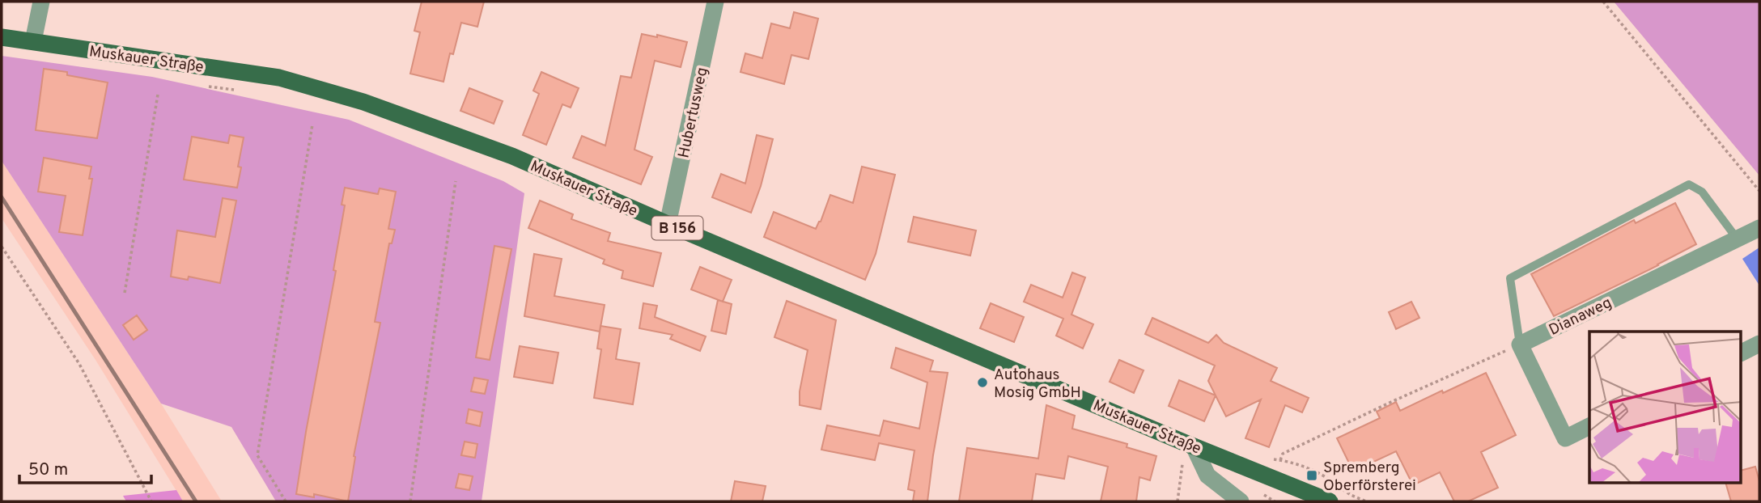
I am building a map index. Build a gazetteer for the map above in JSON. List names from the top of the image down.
{
  "streets": {
    "main road": ["Muskauer Straße", "B 156"],
    "street": ["Hubertusweg", "Dianaweg"]
  },
  "crossings": [
    ["Muskauer Straße", "Hubertusweg"]
  ],
  "places": {
    "other": ["Autohaus Mosig GmbH"],
    "transit": ["Spremberg Oberförsterei"]
  },
  "scale_bar": "50 m"
}
